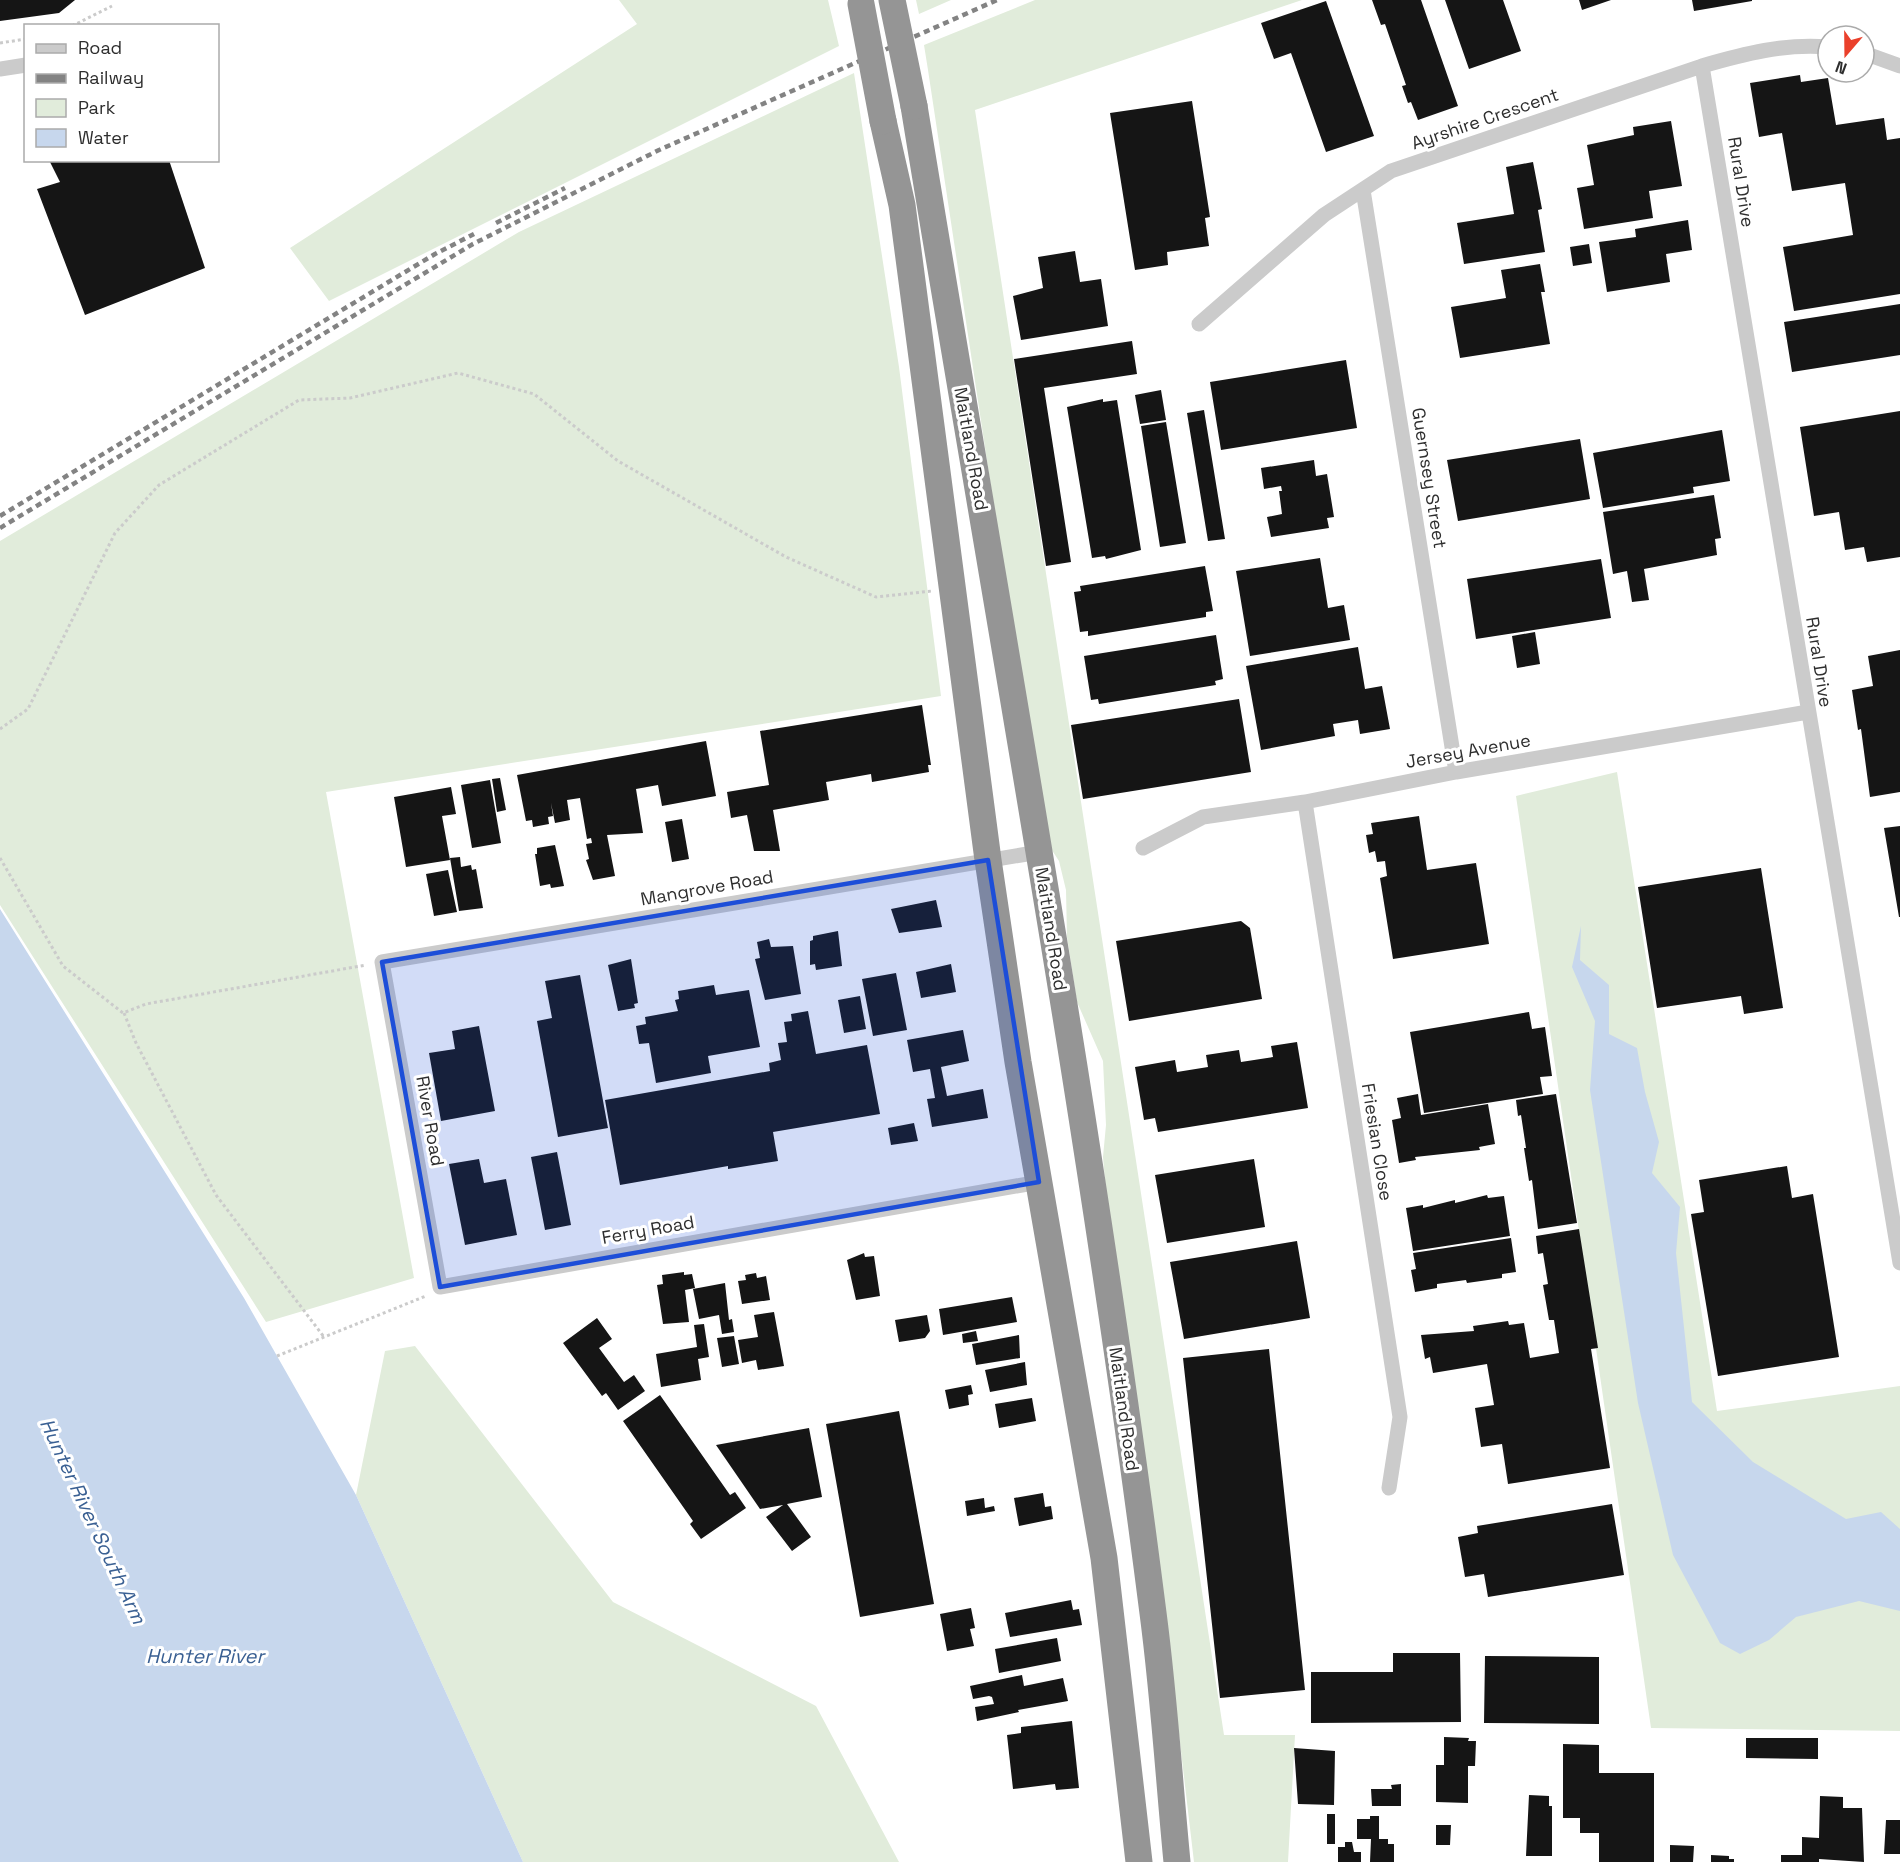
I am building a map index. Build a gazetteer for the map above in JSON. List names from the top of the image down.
{
  "streets": {
    "highway": ["Maitland Road"],
    "street": [
      "Ayrshire Crescent",
      "Rural Drive",
      "Guernsey Street",
      "Jersey Avenue",
      "Mangrove Road",
      "River Road",
      "Friesian Close",
      "Ferry Road"
    ]
  },
  "crossings": [
    ["Ayrshire Crescent", "Rural Drive"],
    ["Ayrshire Crescent", "Guernsey Street"],
    ["Rural Drive", "Jersey Avenue"],
    ["Maitland Road", "Mangrove Road"],
    ["Maitland Road", "Ferry Road"],
    ["Guernsey Street", "Jersey Avenue"],
    ["Jersey Avenue", "Friesian Close"],
    ["Mangrove Road", "River Road"],
    ["River Road", "Ferry Road"]
  ],
  "water": ["Hunter River South Arm", "Hunter River"],
  "legend": [
    "Road",
    "Railway",
    "Park",
    "Water"
  ],
  "north": "bottom"
}
